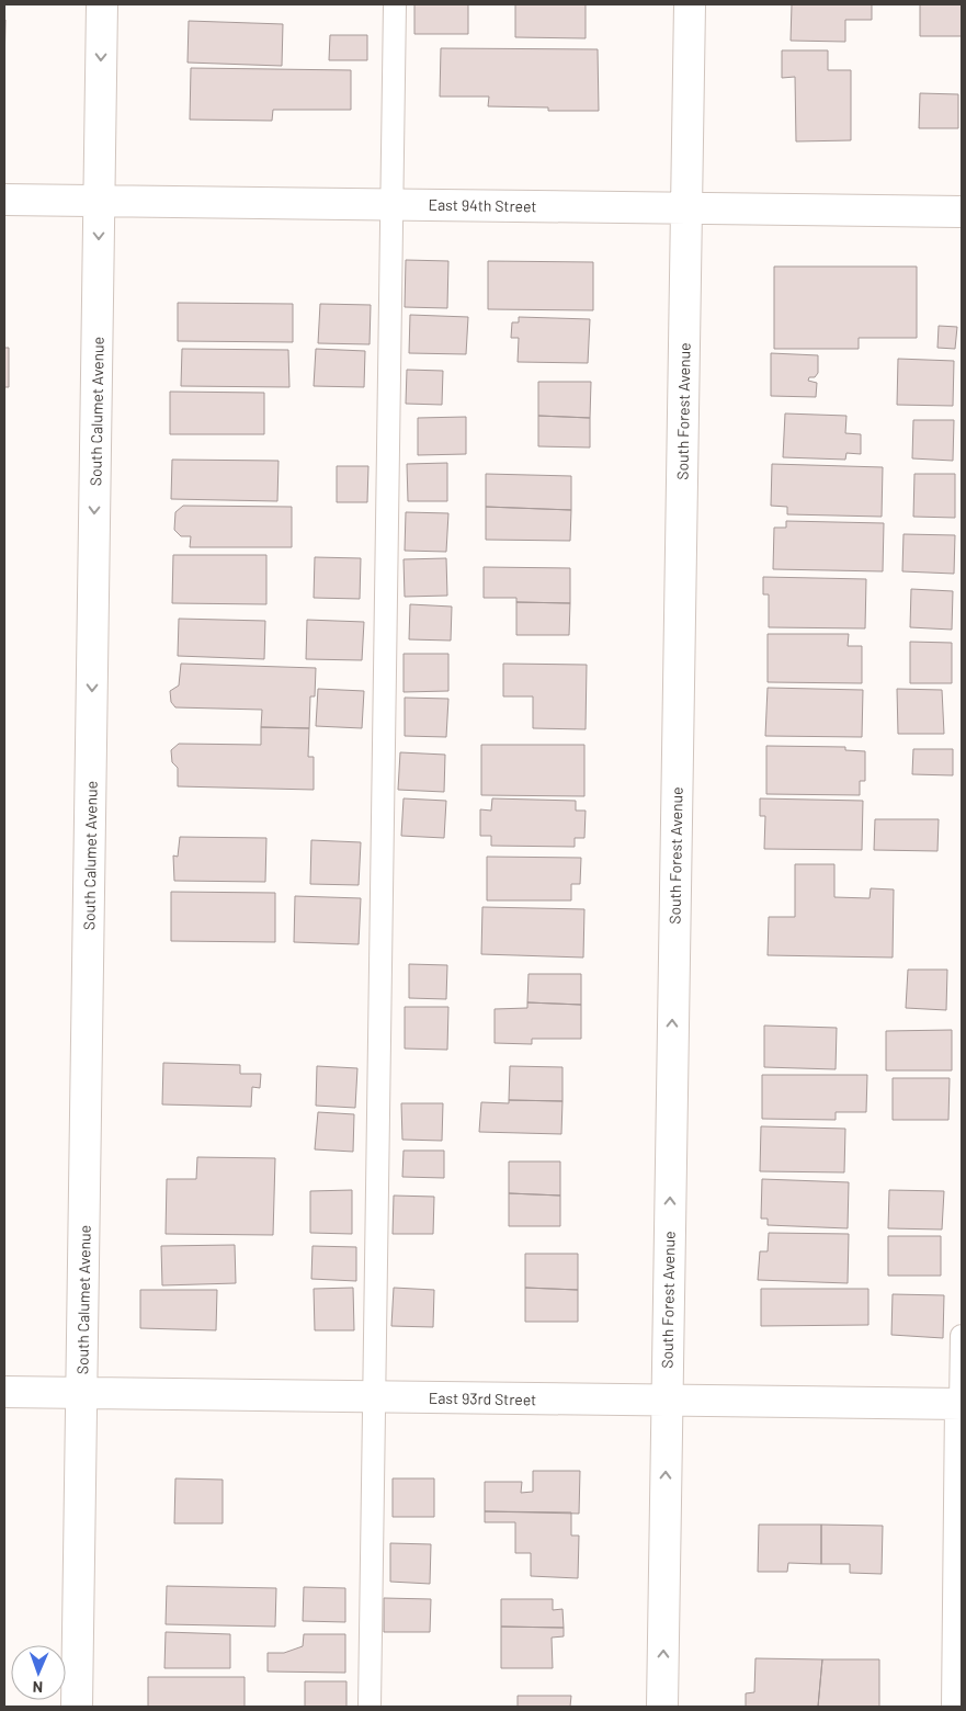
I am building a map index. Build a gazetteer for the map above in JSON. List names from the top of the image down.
{
  "streets": {
    "street": [
      "East 94th Street",
      "South Calumet Avenue",
      "South Forest Avenue",
      "East 93rd Street"
    ]
  },
  "crossings": [
    ["East 94th Street", "South Calumet Avenue"],
    ["East 94th Street", "South Forest Avenue"],
    ["South Calumet Avenue", "East 93rd Street"],
    ["South Forest Avenue", "East 93rd Street"]
  ],
  "one_way": ["South Calumet Avenue", "South Forest Avenue"],
  "north": "bottom"
}
